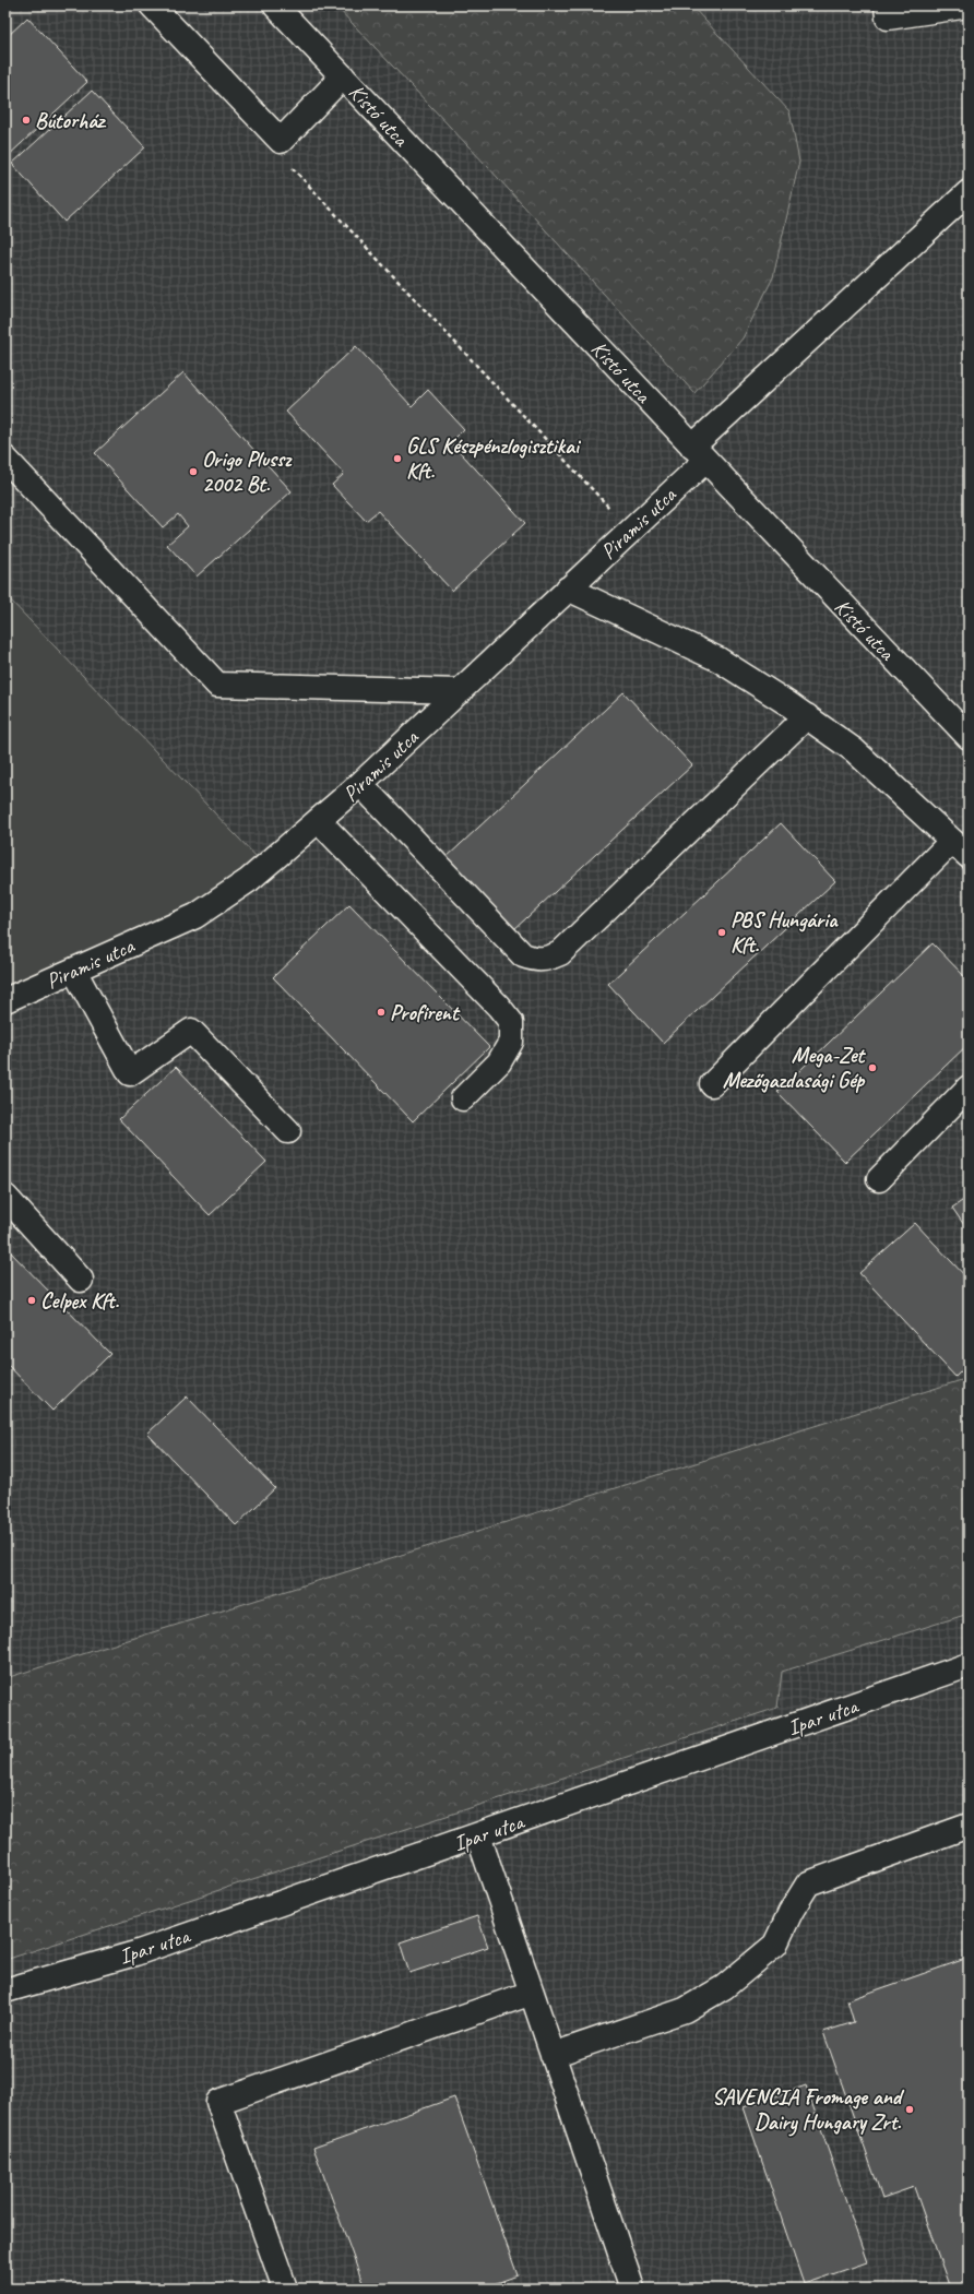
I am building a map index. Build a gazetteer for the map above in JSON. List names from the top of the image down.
{
  "streets": {
    "street": ["Kistó utca", "Piramis utca", "Ipar utca"]
  },
  "crossings": [
    ["Kistó utca", "Piramis utca"]
  ],
  "places": [
    "Bútorház",
    "GLS Készpénzlogisztikai Kft.",
    "Origo Plussz 2002 Bt.",
    "PBS Hungária Kft.",
    "Profirent",
    "Mega-Zet Mezőgazdasági Gép",
    "Celpex Kft.",
    "SAVENCIA Fromage and Dairy Hungary Zrt."
  ]
}
